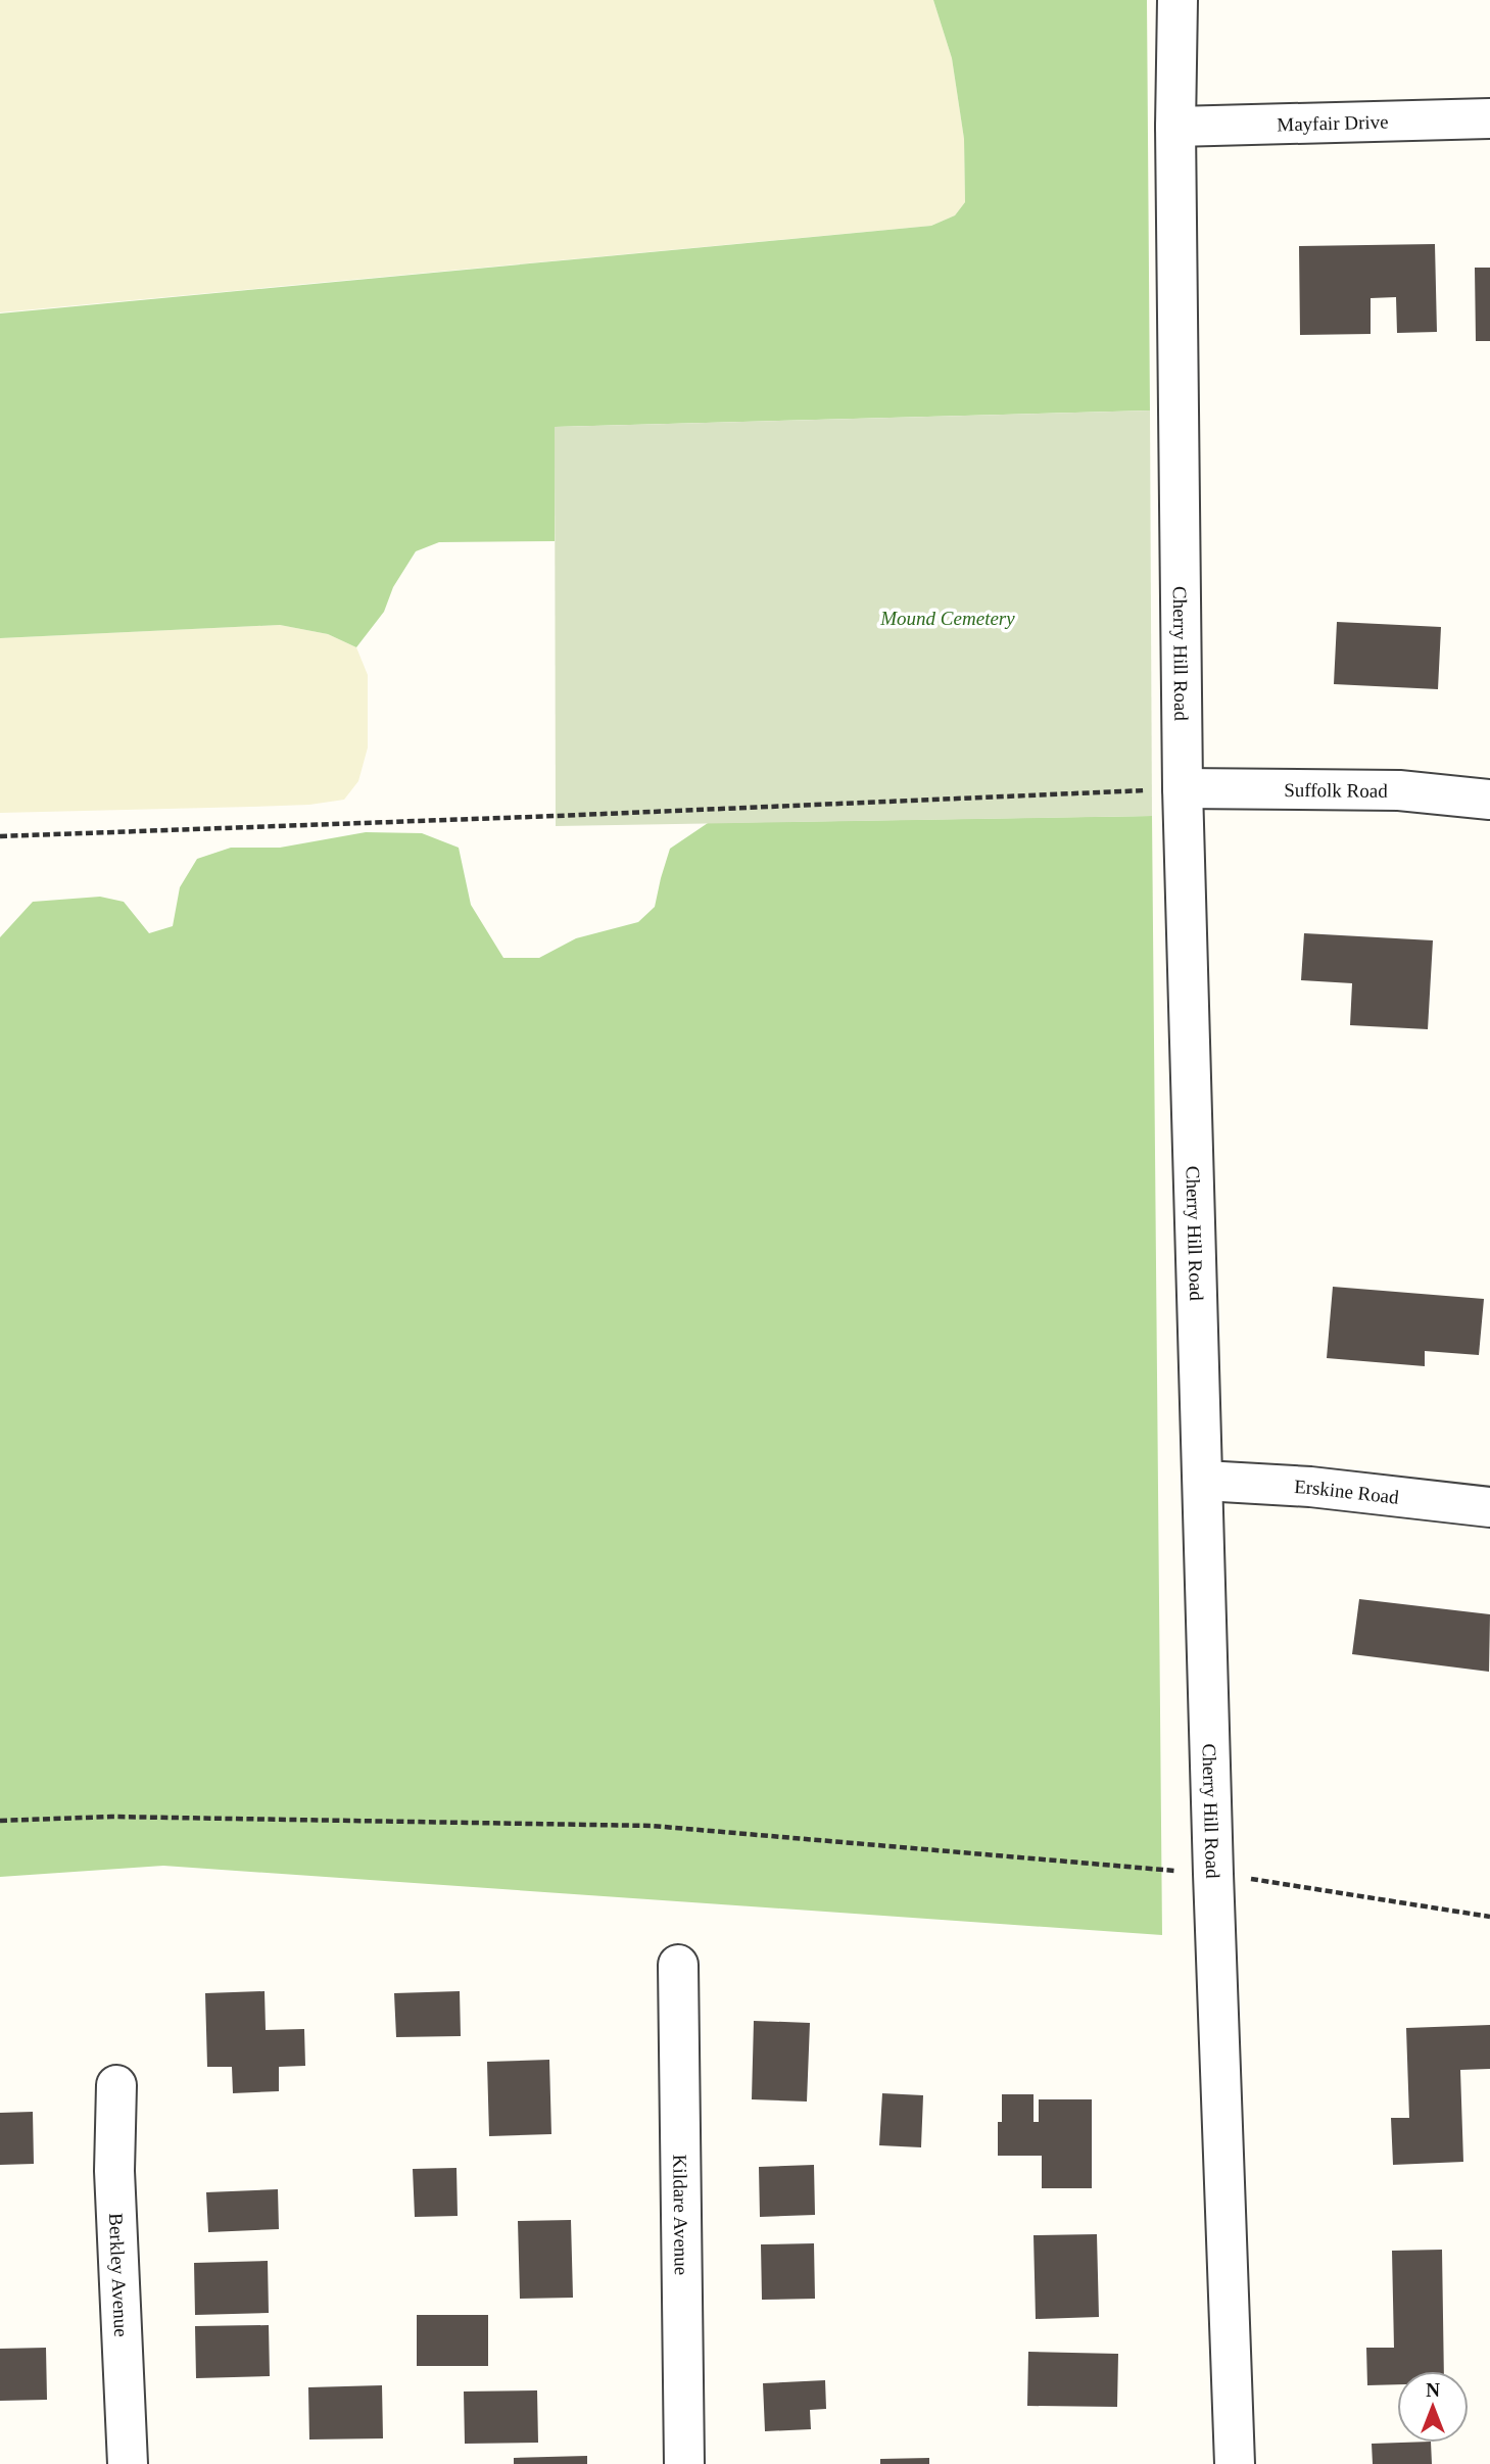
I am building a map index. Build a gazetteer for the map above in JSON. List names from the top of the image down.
{
  "streets": {
    "street": [
      "Mayfair Drive",
      "Cherry Hill Road",
      "Suffolk Road",
      "Erskine Road",
      "Kildare Avenue",
      "Berkley Avenue"
    ]
  },
  "crossings": [
    ["Mayfair Drive", "Cherry Hill Road"],
    ["Cherry Hill Road", "Suffolk Road"],
    ["Cherry Hill Road", "Erskine Road"]
  ],
  "parks": ["Mound Cemetery"],
  "north": "top"
}
